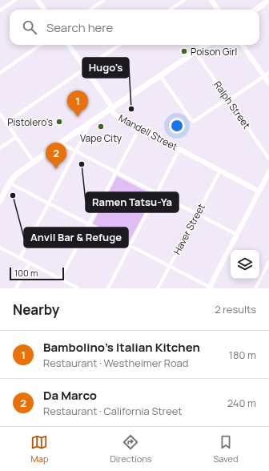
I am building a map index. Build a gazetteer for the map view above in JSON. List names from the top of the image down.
{
  "streets": {
    "street": ["Ralph Street", "Mandell Street", "Haver Street"]
  },
  "crossings": [
    ["Mandell Street", "Haver Street"]
  ],
  "places": [
    "Poison Girl",
    "Hugo's",
    "Pistolero's",
    "Vape City",
    "Ramen Tatsu-Ya",
    "Anvil Bar & Refuge"
  ],
  "scale_bar": "100 m",
  "page": {
    "search": "Search here",
    "pins": ["1", "2"],
    "scale": "100 m",
    "heading": ["Nearby", "2 results"],
    "list": [
      {
        "mark": "1",
        "name": "Bambolino's Italian Kitchen",
        "note": "Restaurant · Westheimer Road",
        "value": "180 m"
      },
      {
        "mark": "2",
        "name": "Da Marco",
        "note": "Restaurant · California Street",
        "value": "240 m"
      }
    ],
    "nav": ["Map", "Directions", "Saved"]
  }
}
